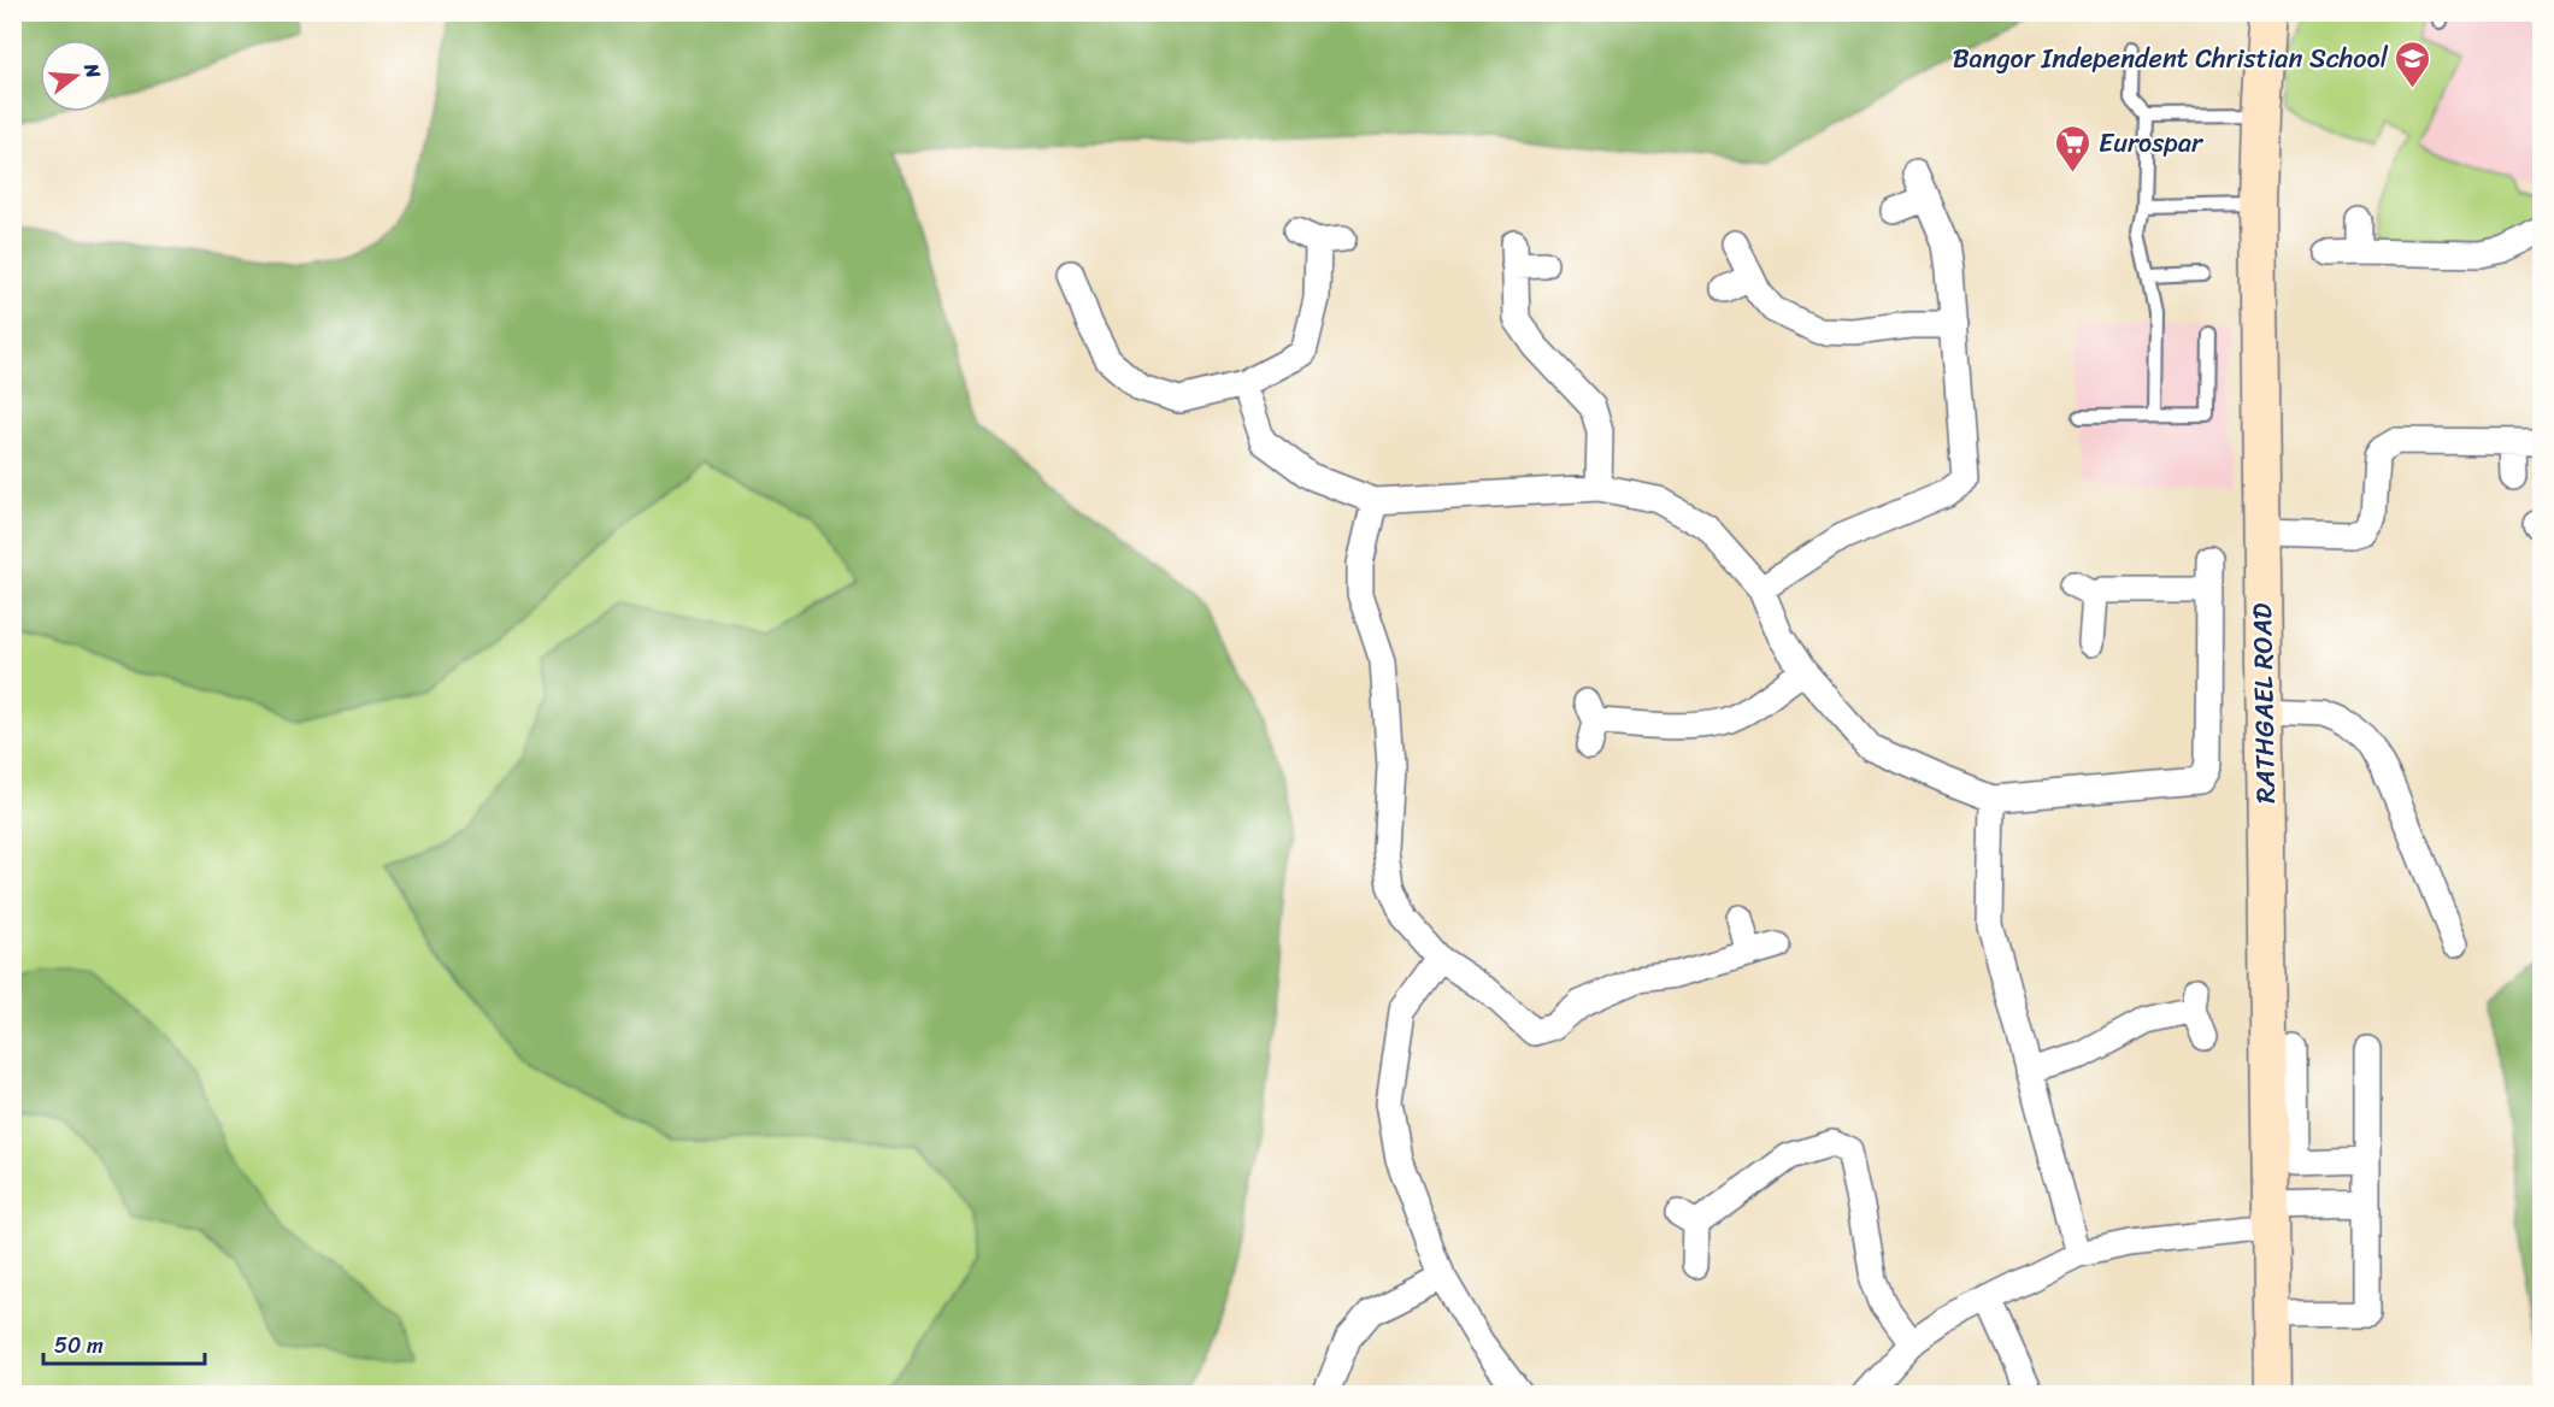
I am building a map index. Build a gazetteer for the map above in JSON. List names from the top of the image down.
{
  "streets": {
    "street": ["RATHGAEL ROAD"]
  },
  "places": {
    "school or university": ["Bangor Independent Christian School"],
    "supermarket": ["Eurospar"]
  },
  "scale_bar": "50 m",
  "north": "right"
}
